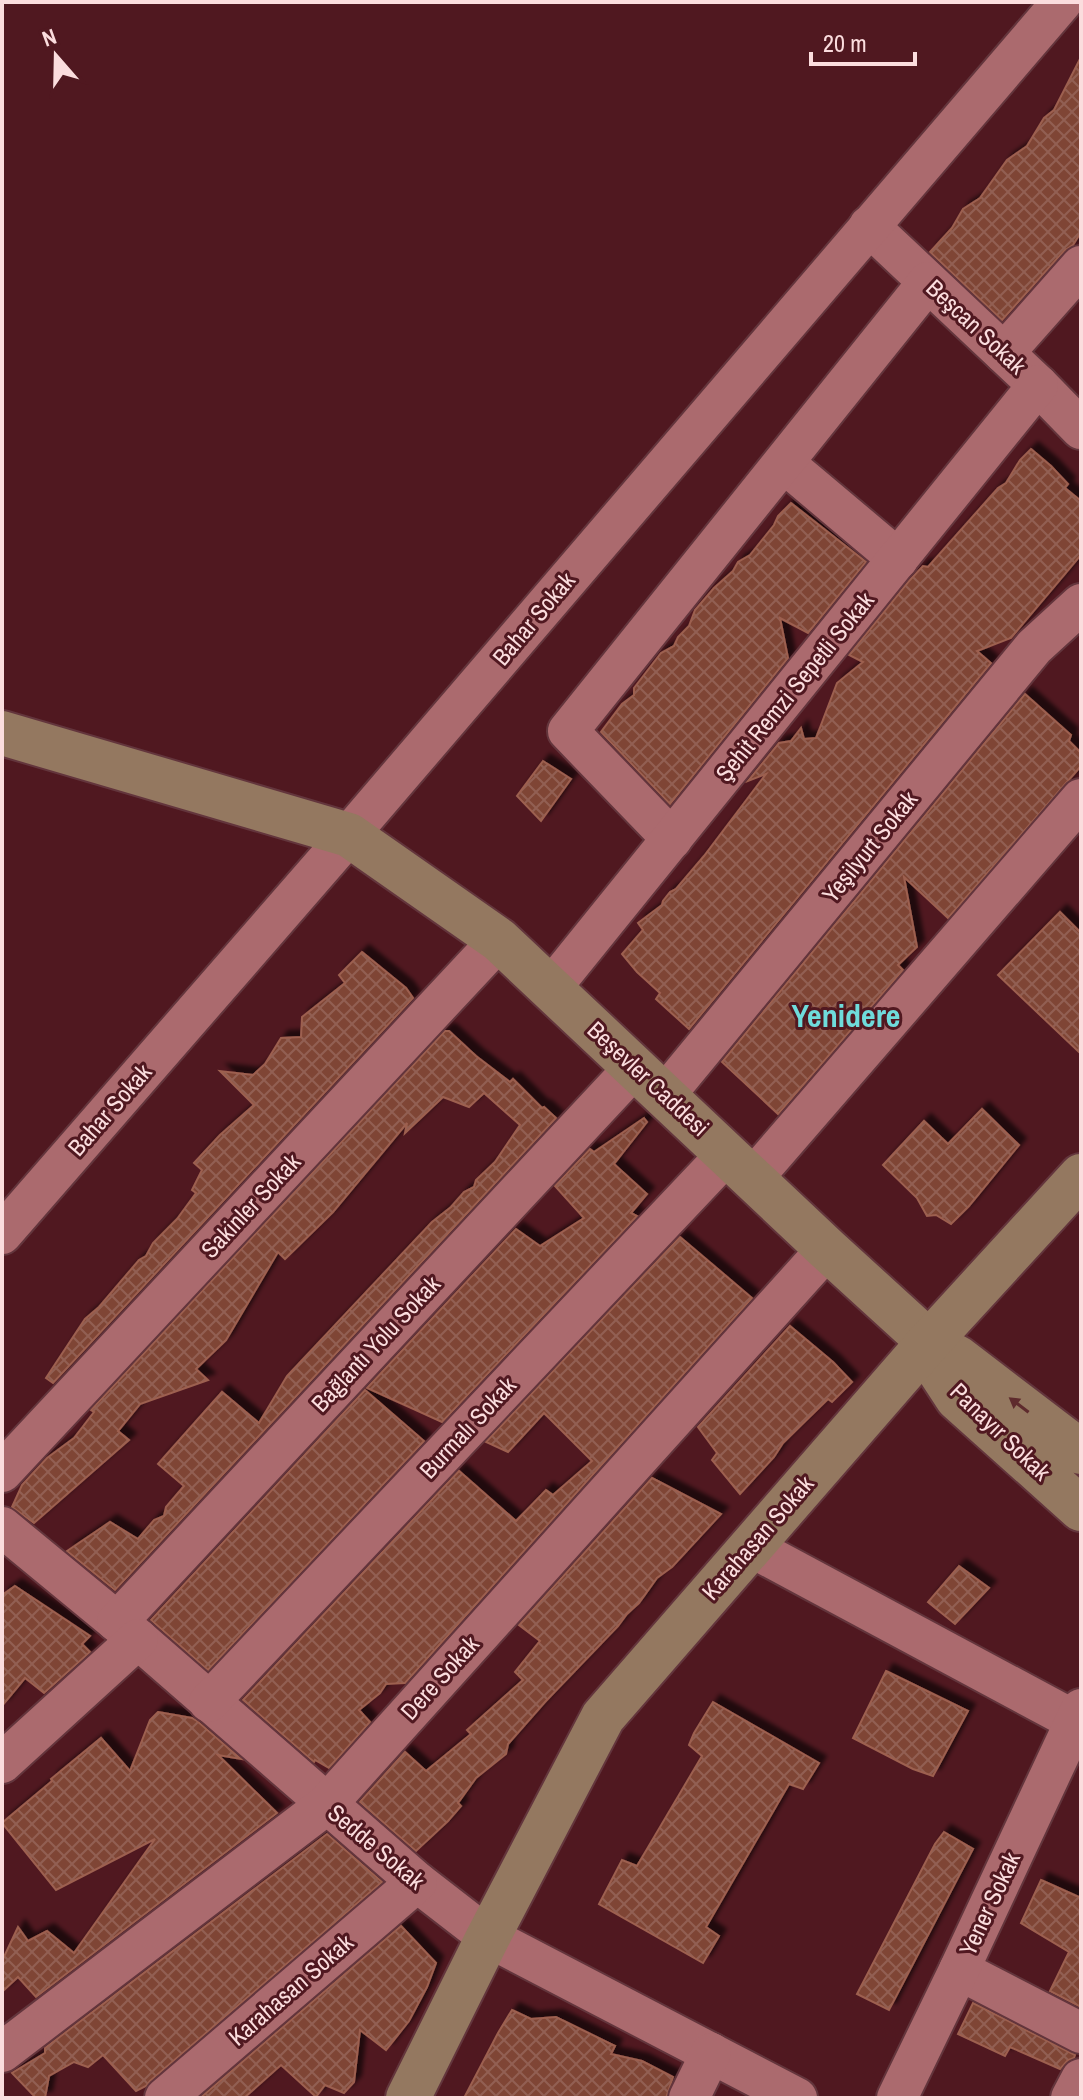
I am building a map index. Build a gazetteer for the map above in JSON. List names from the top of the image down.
{
  "streets": {
    "street": [
      "Beşcan Sokak",
      "Bahar Sokak",
      "Şehit Remzi Sepetli Sokak",
      "Yeşilyurt Sokak",
      "Beşevler Caddesi",
      "Sakinler Sokak",
      "Bağlantı Yolu Sokak",
      "Burmalı Sokak",
      "Panayır Sokak",
      "Karahasan Sokak",
      "Dere Sokak",
      "Sedde Sokak",
      "Yener Sokak"
    ]
  },
  "crossings": [
    ["Beşcan Sokak", "Bahar Sokak"],
    ["Beşcan Sokak", "Şehit Remzi Sepetli Sokak"],
    ["Bahar Sokak", "Beşevler Caddesi"],
    ["Şehit Remzi Sepetli Sokak", "Beşevler Caddesi"],
    ["Yeşilyurt Sokak", "Beşevler Caddesi"],
    ["Yeşilyurt Sokak", "Bağlantı Yolu Sokak"],
    ["Beşevler Caddesi", "Sakinler Sokak"],
    ["Beşevler Caddesi", "Bağlantı Yolu Sokak"],
    ["Beşevler Caddesi", "Burmalı Sokak"],
    ["Beşevler Caddesi", "Panayır Sokak"],
    ["Beşevler Caddesi", "Karahasan Sokak"],
    ["Beşevler Caddesi", "Dere Sokak"],
    ["Bağlantı Yolu Sokak", "Sedde Sokak"],
    ["Burmalı Sokak", "Sedde Sokak"],
    ["Panayır Sokak", "Karahasan Sokak"],
    ["Karahasan Sokak", "Sedde Sokak"],
    ["Dere Sokak", "Sedde Sokak"]
  ],
  "districts": ["Yenidere"],
  "scale_bar": "20 m",
  "north": "top"
}
